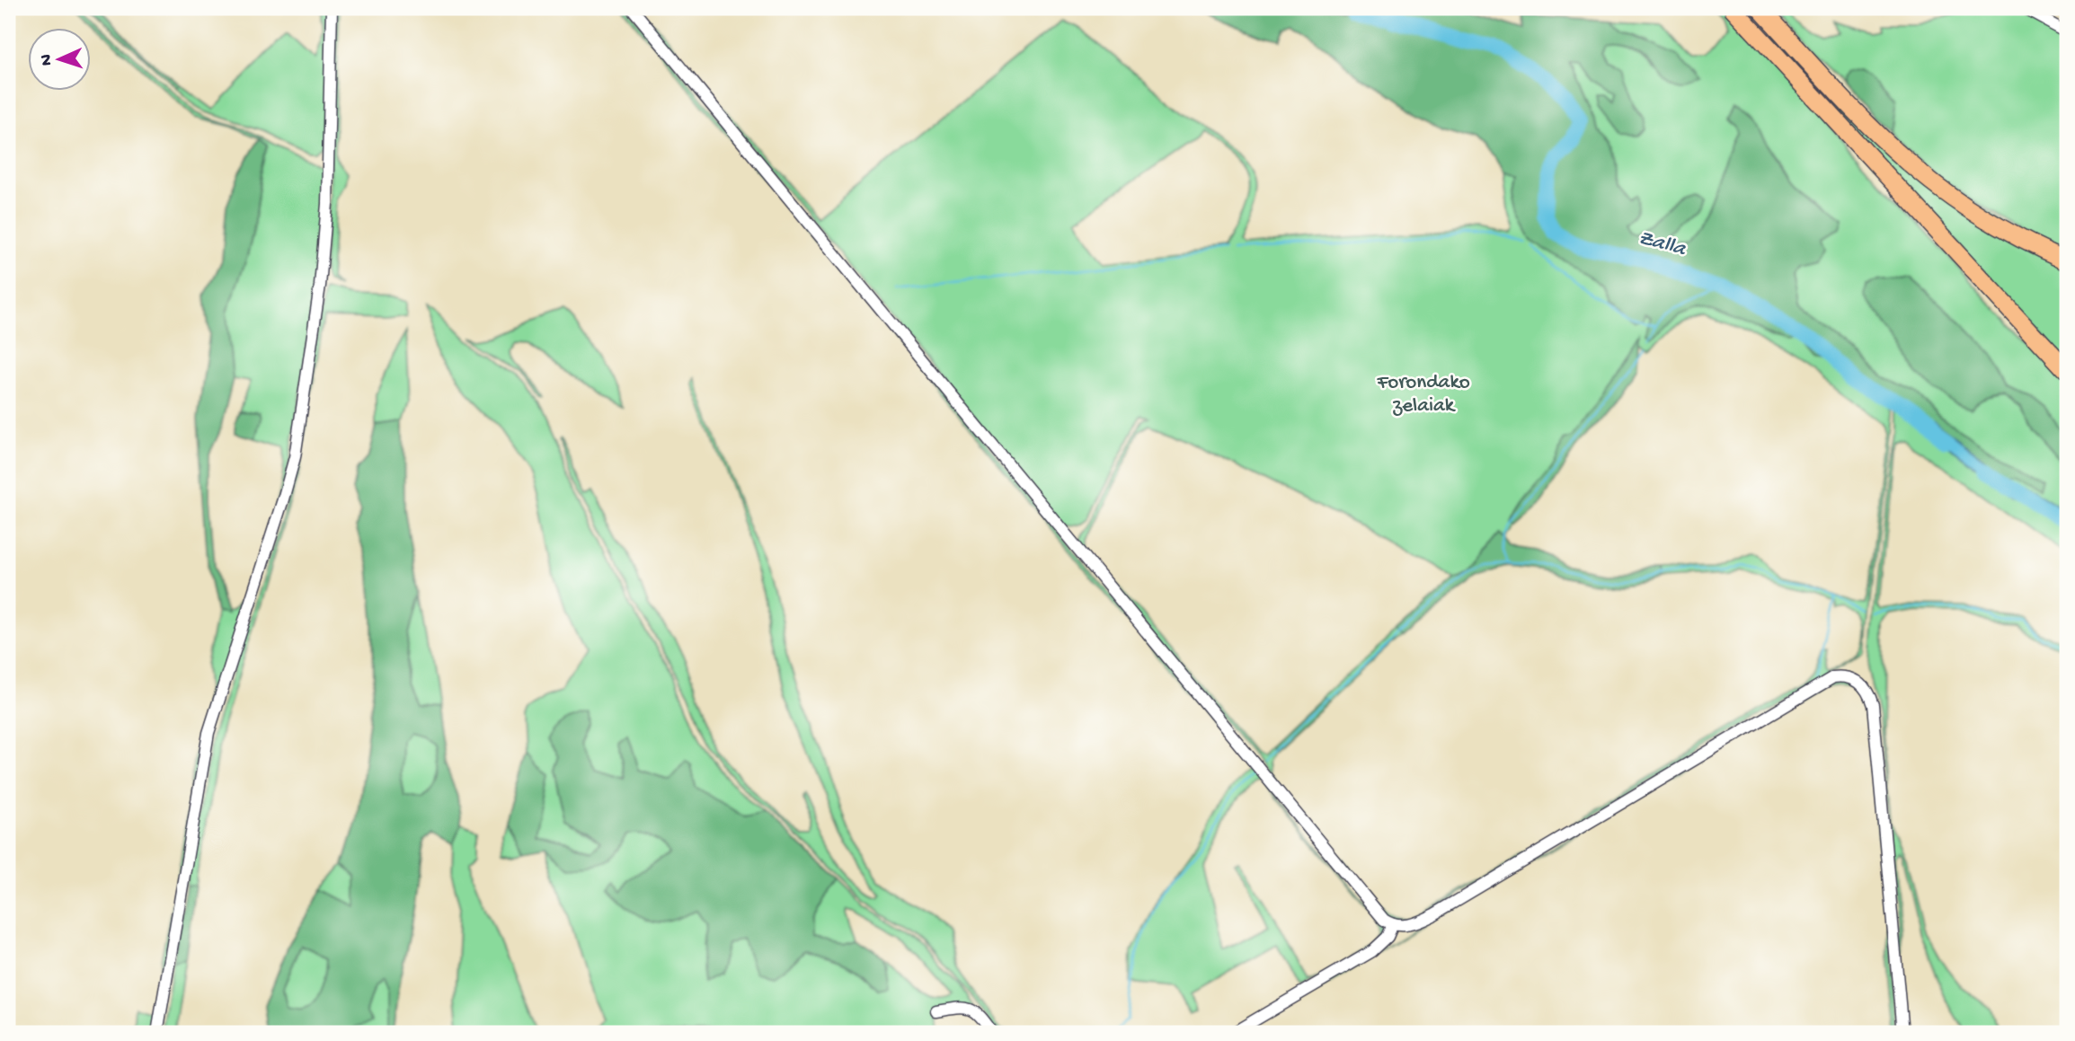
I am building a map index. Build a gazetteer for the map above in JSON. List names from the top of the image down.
{
  "water": ["Zalla"],
  "parks": ["Forondako zelaiak"],
  "north": "left"
}
